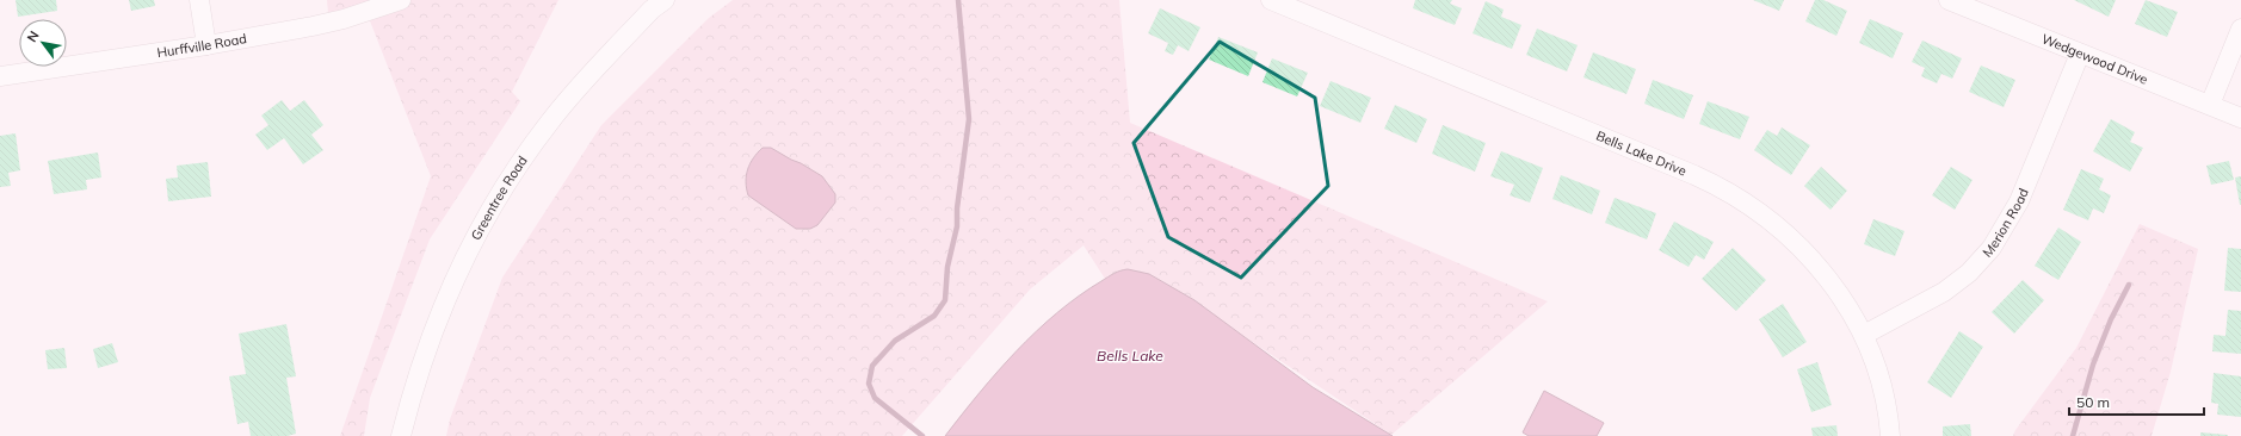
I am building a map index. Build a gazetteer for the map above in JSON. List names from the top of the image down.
{
  "streets": {
    "street": [
      "Hurffville Road",
      "Wedgewood Drive",
      "Bells Lake Drive",
      "Greentree Road",
      "Merion Road"
    ]
  },
  "crossings": [
    ["Wedgewood Drive", "Merion Road"],
    ["Bells Lake Drive", "Merion Road"]
  ],
  "water": ["Bells Lake"],
  "scale_bar": "50 m",
  "north": "top left"
}
